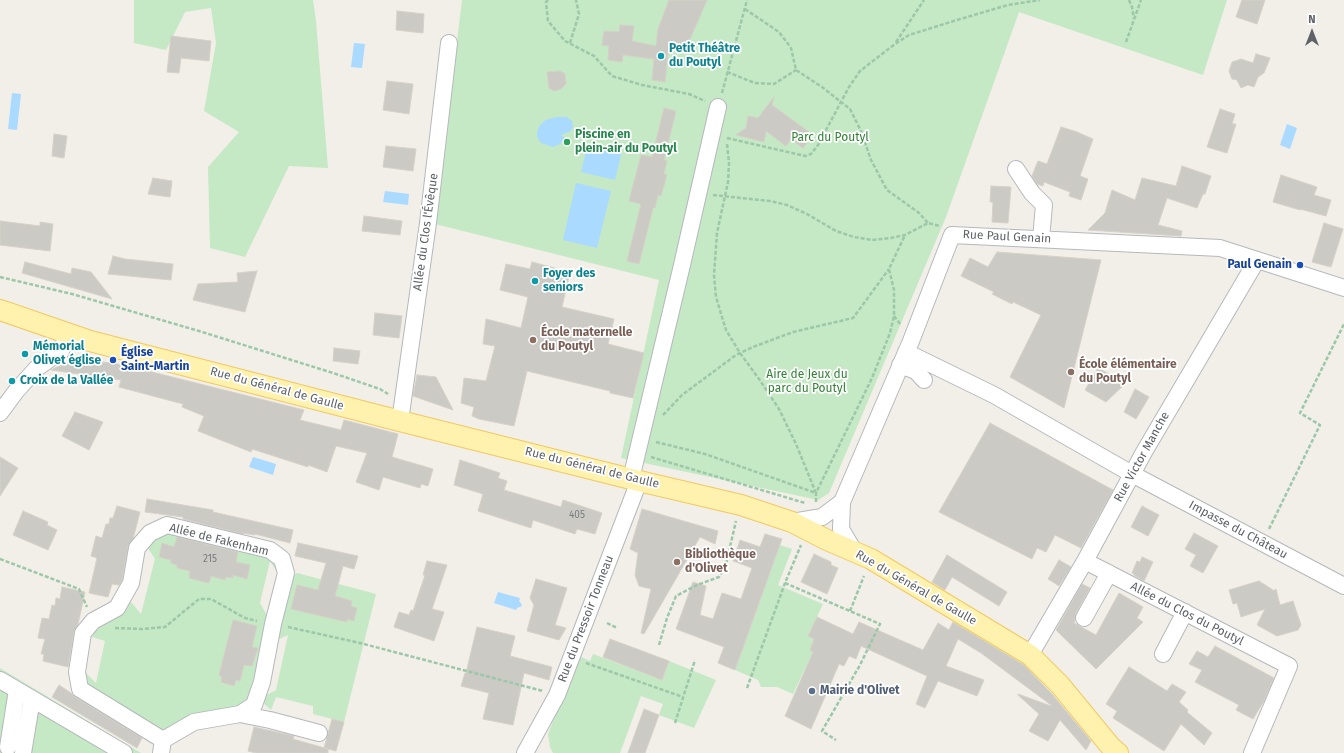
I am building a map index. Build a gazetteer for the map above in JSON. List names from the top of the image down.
{
  "streets": {
    "main road": ["Rue du Général de Gaulle"],
    "street": [
      "Allée du Clos l'Évêque",
      "Rue Paul Genain",
      "Rue Victor Manche",
      "Impasse du Château",
      "Allée de Fakenham",
      "Allée du Clos du Poutyl",
      "Rue du Pressoir Tonneau"
    ]
  },
  "crossings": [
    ["Allée du Clos l'Évêque", "Rue du Général de Gaulle"],
    ["Rue Paul Genain", "Rue du Général de Gaulle"],
    ["Rue Paul Genain", "Rue Victor Manche"],
    ["Rue Paul Genain", "Impasse du Château"],
    ["Rue du Général de Gaulle", "Rue Victor Manche"],
    ["Rue du Général de Gaulle", "Rue du Pressoir Tonneau"],
    ["Rue Victor Manche", "Impasse du Château"],
    ["Rue Victor Manche", "Allée du Clos du Poutyl"]
  ],
  "parks": ["Parc du Poutyl", "Aire de Jeux du parc du Poutyl"],
  "places": [
    "Petit Théâtre du Poutyl",
    "Piscine en plein-air du Poutyl",
    "Paul Genain",
    "Foyer des seniors",
    "École maternelle du Poutyl",
    "Mémorial Olivet église",
    "Église Saint-Martin",
    "École élémentaire du Poutyl",
    "Croix de la Vallée",
    "Bibliothèque d'Olivet",
    "Mairie d'Olivet"
  ],
  "house_numbers": ["405", "215"],
  "north": "top"
}
